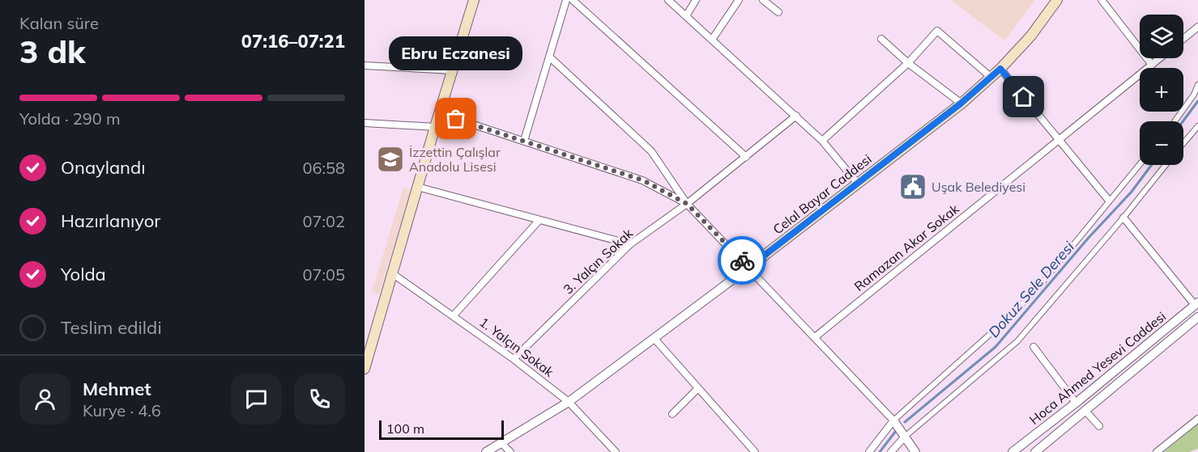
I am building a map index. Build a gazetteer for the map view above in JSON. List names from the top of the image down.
{
  "streets": {
    "main road": ["Celal Bayar Caddesi"],
    "street": [
      "Ramazan Akar Sokak",
      "3. Yalçın Sokak",
      "1. Yalçın Sokak",
      "Hoca Ahmed Yesevi Caddesi"
    ]
  },
  "crossings": [
    ["Celal Bayar Caddesi", "1. Yalçın Sokak"],
    ["3. Yalçın Sokak", "1. Yalçın Sokak"]
  ],
  "water": ["Dokuz Sele Deresi"],
  "places": {
    "other": ["Ebru Eczanesi"],
    "school or university": ["İzzettin Çalışlar Anadolu Lisesi"],
    "public building": ["Uşak Belediyesi"]
  },
  "scale_bar": "100 m",
  "page": {
    "heading": ["3 dk", "Kalan süre", "07:16–07:21"],
    "panel": ["Mehmet", "Kurye · 4.6"],
    "map_buttons": ["+", "−"],
    "bubble": "Ebru Eczanesi",
    "bar": "Yolda · 290 m",
    "list": [
      ["Onaylandı", "06:58"],
      ["Hazırlanıyor", "07:02"],
      ["Yolda", "07:05"],
      "Teslim edildi"
    ],
    "scale": "100 m"
  }
}
